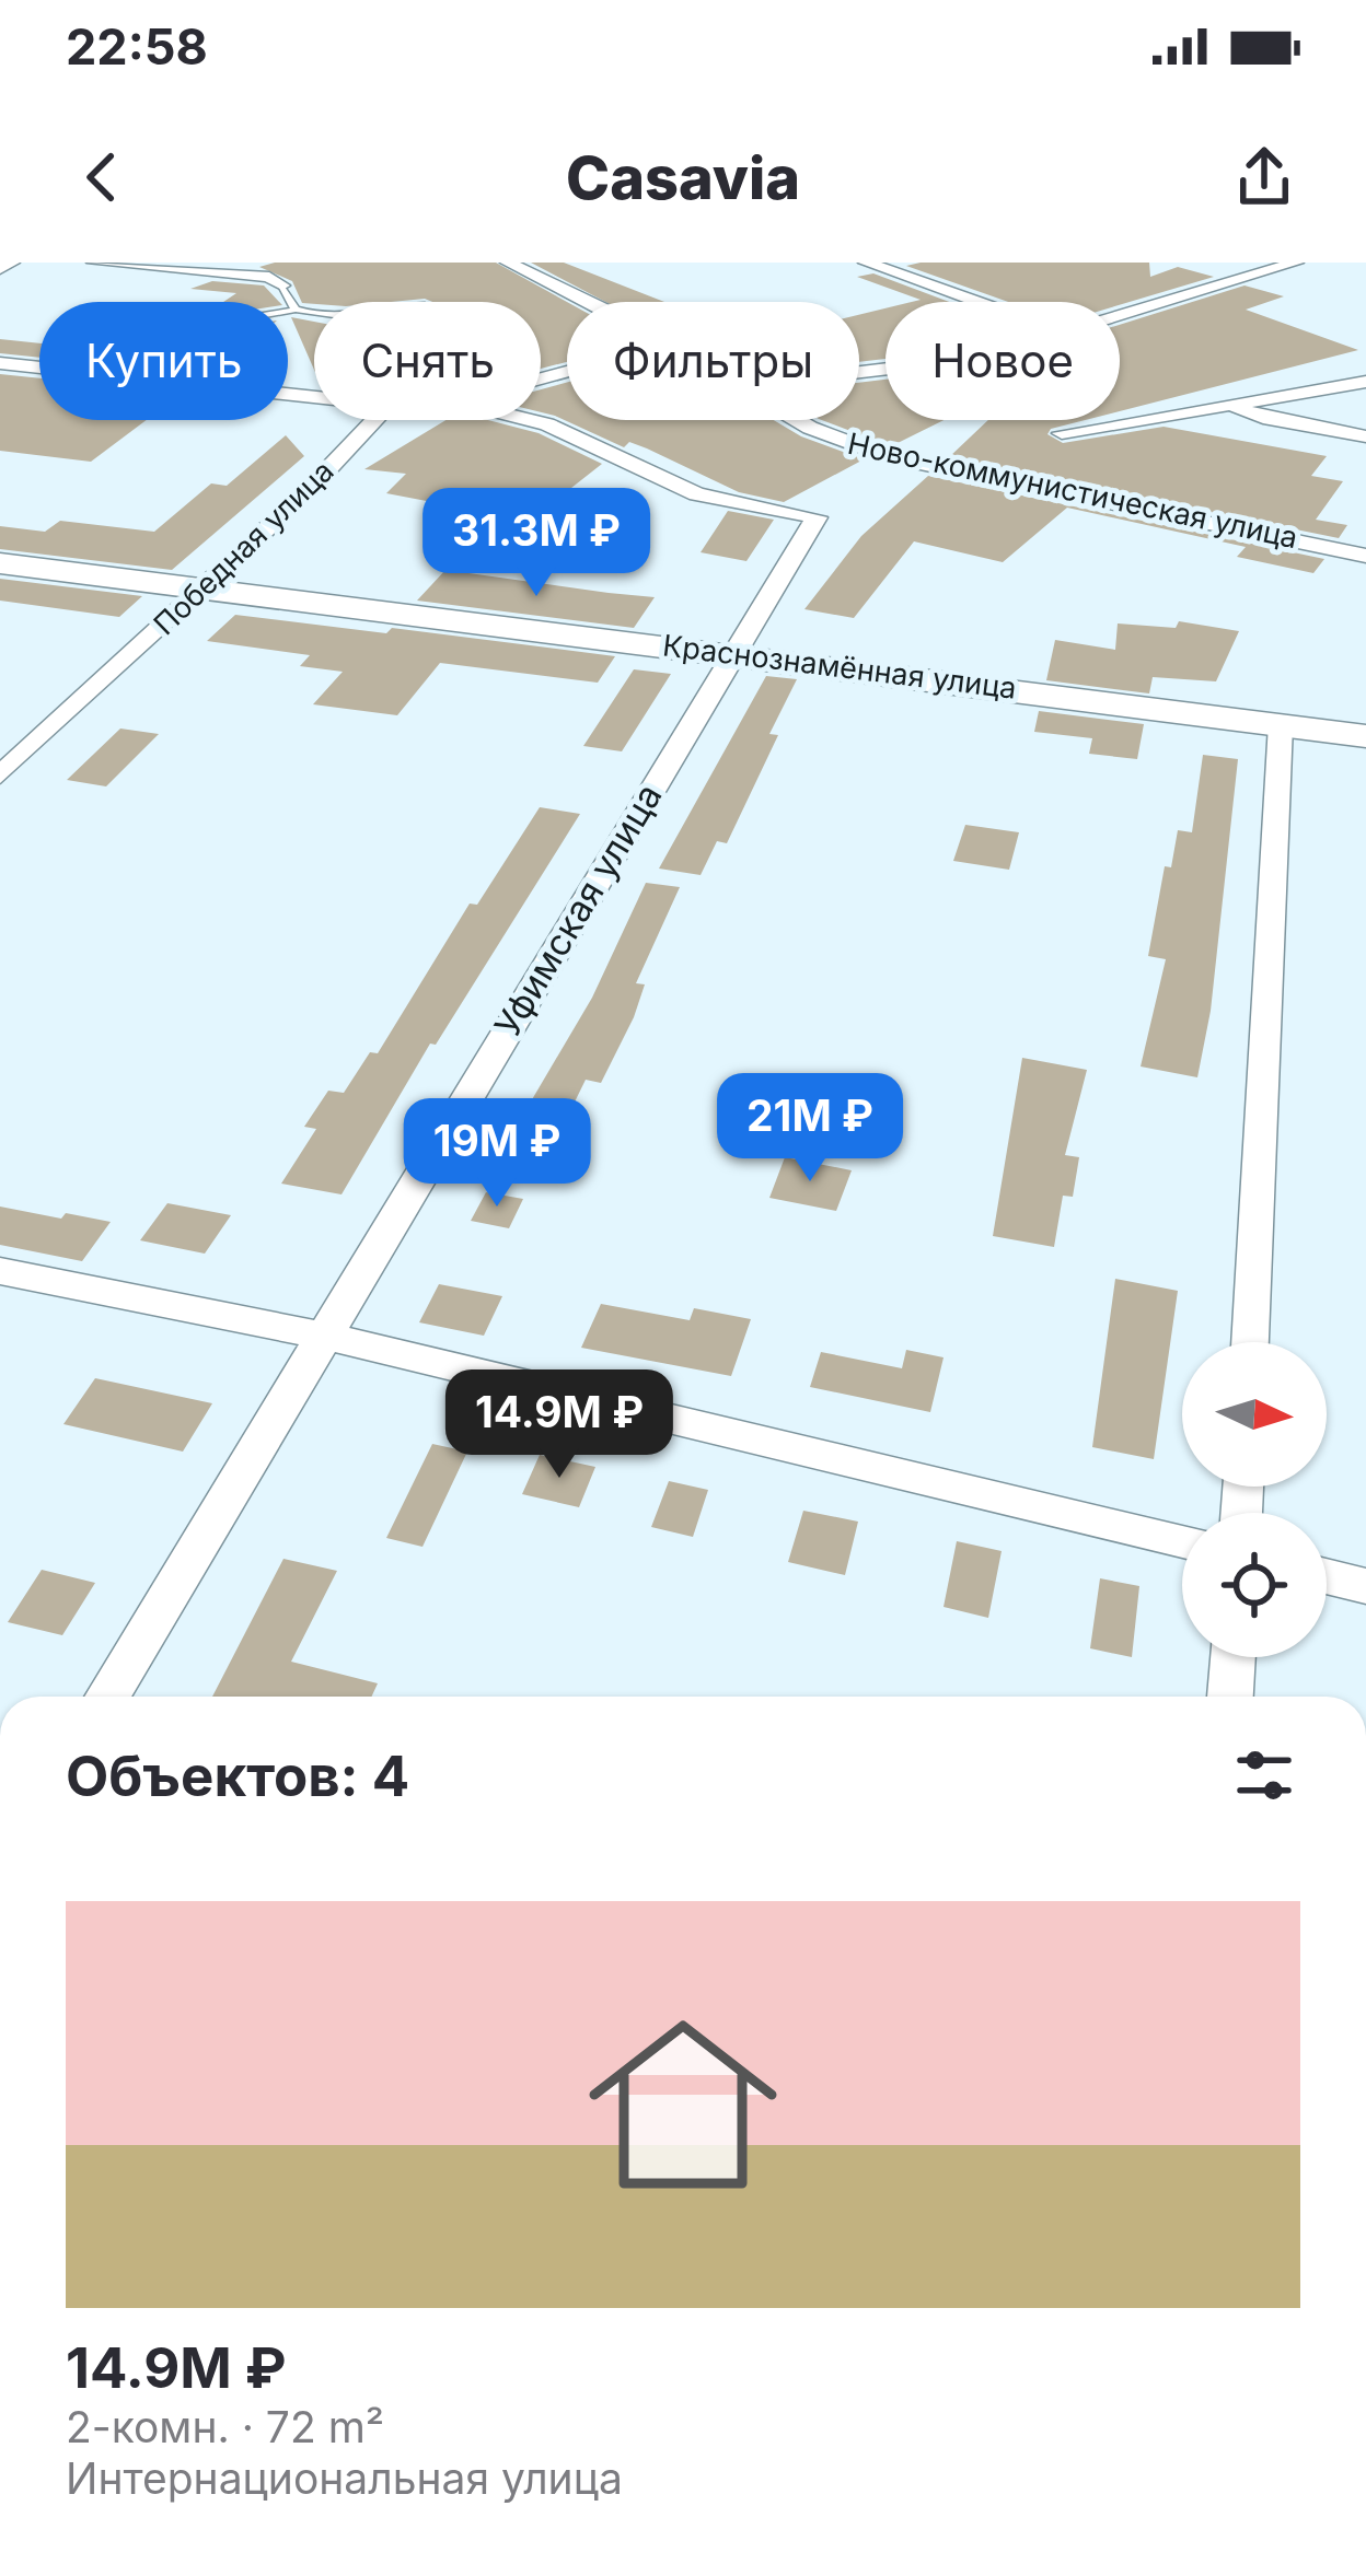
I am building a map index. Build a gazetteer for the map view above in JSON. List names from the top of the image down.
{
  "streets": {
    "street": [
      "Ново-коммунистическая улица",
      "Победная улица",
      "Краснознамённая улица",
      "Уфимская улица"
    ]
  },
  "crossings": [
    ["Победная улица", "Краснознамённая улица"],
    ["Краснознамённая улица", "Уфимская улица"]
  ],
  "north": "right",
  "page": {
    "status": "22:58",
    "header": "Casavia",
    "chip": [
      "Купить",
      "Снять",
      "Фильтры",
      "Новое"
    ],
    "price": [
      "31.3M ₽",
      "21M ₽",
      "19M ₽",
      "14.9M ₽"
    ],
    "heading": "Объектов: 4",
    "list": [
      {
        "name": "14.9M ₽",
        "note": "2-комн. · 72 m² · Интернациональная улица"
      }
    ]
  }
}
